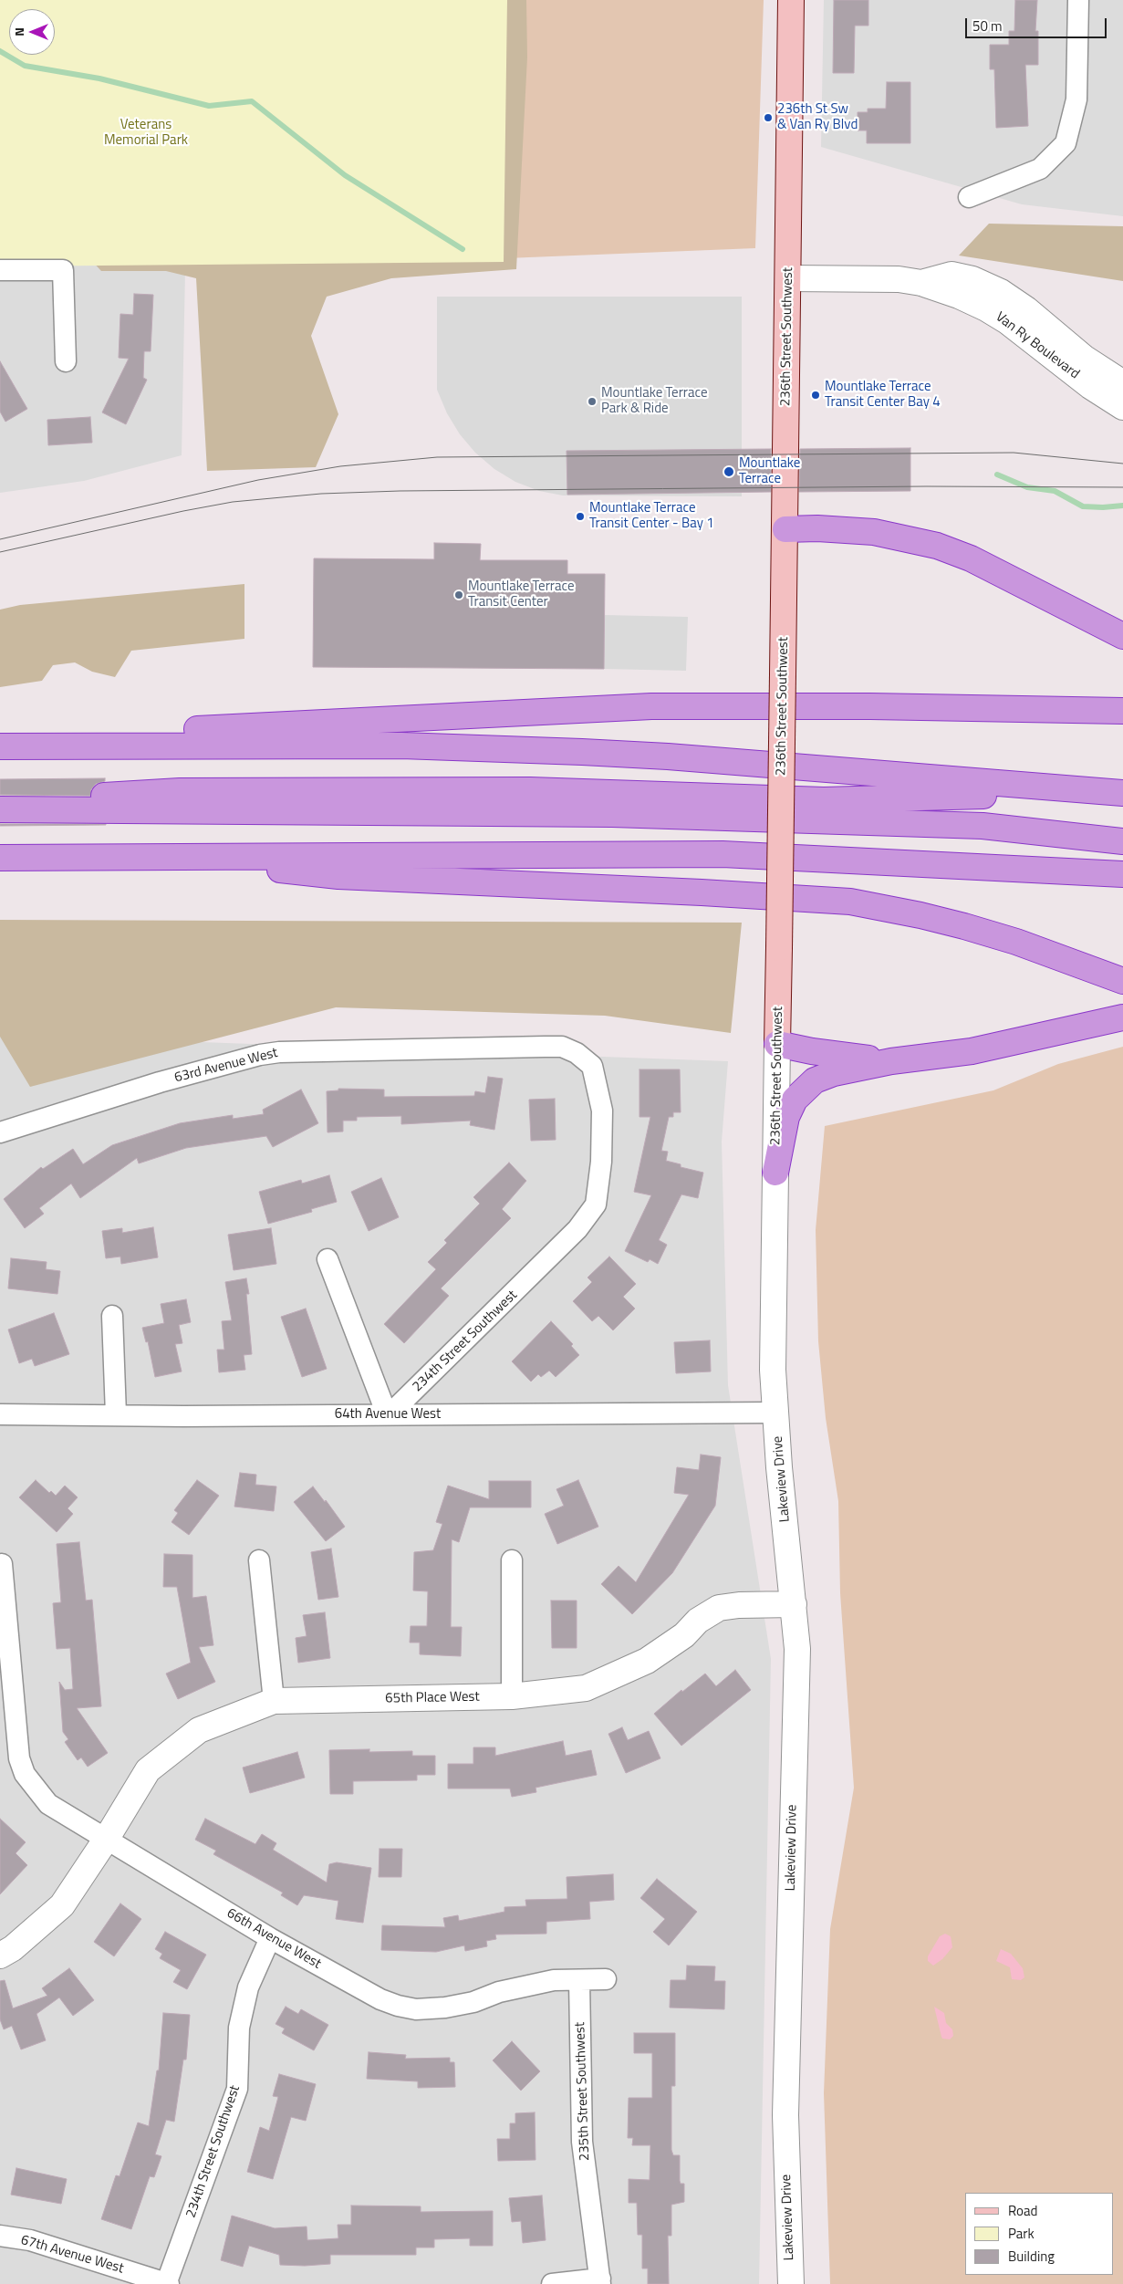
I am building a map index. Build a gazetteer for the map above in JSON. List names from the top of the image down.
{
  "streets": {
    "main road": ["236th Street Southwest"],
    "street": [
      "Van Ry Boulevard",
      "63rd Avenue West",
      "234th Street Southwest",
      "64th Avenue West",
      "Lakeview Drive",
      "65th Place West",
      "66th Avenue West",
      "235th Street Southwest",
      "67th Avenue West"
    ]
  },
  "crossings": [
    ["236th Street Southwest", "Van Ry Boulevard"],
    ["236th Street Southwest", "64th Avenue West"],
    ["236th Street Southwest", "Lakeview Drive"],
    ["63rd Avenue West", "234th Street Southwest"],
    ["234th Street Southwest", "64th Avenue West"],
    ["234th Street Southwest", "66th Avenue West"],
    ["234th Street Southwest", "67th Avenue West"],
    ["64th Avenue West", "Lakeview Drive"],
    ["Lakeview Drive", "65th Place West"],
    ["65th Place West", "66th Avenue West"],
    ["66th Avenue West", "235th Street Southwest"]
  ],
  "parks": ["Veterans Memorial Park"],
  "places": [
    "236th St Sw & Van Ry Blvd",
    "Mountlake Terrace Transit Center Bay 4",
    "Mountlake Terrace Park & Ride",
    "Mountlake Terrace",
    "Mountlake Terrace Transit Center - Bay 1",
    "Mountlake Terrace Transit Center"
  ],
  "legend": ["Road", "Park", "Building"],
  "scale_bar": "50 m",
  "north": "left"
}
